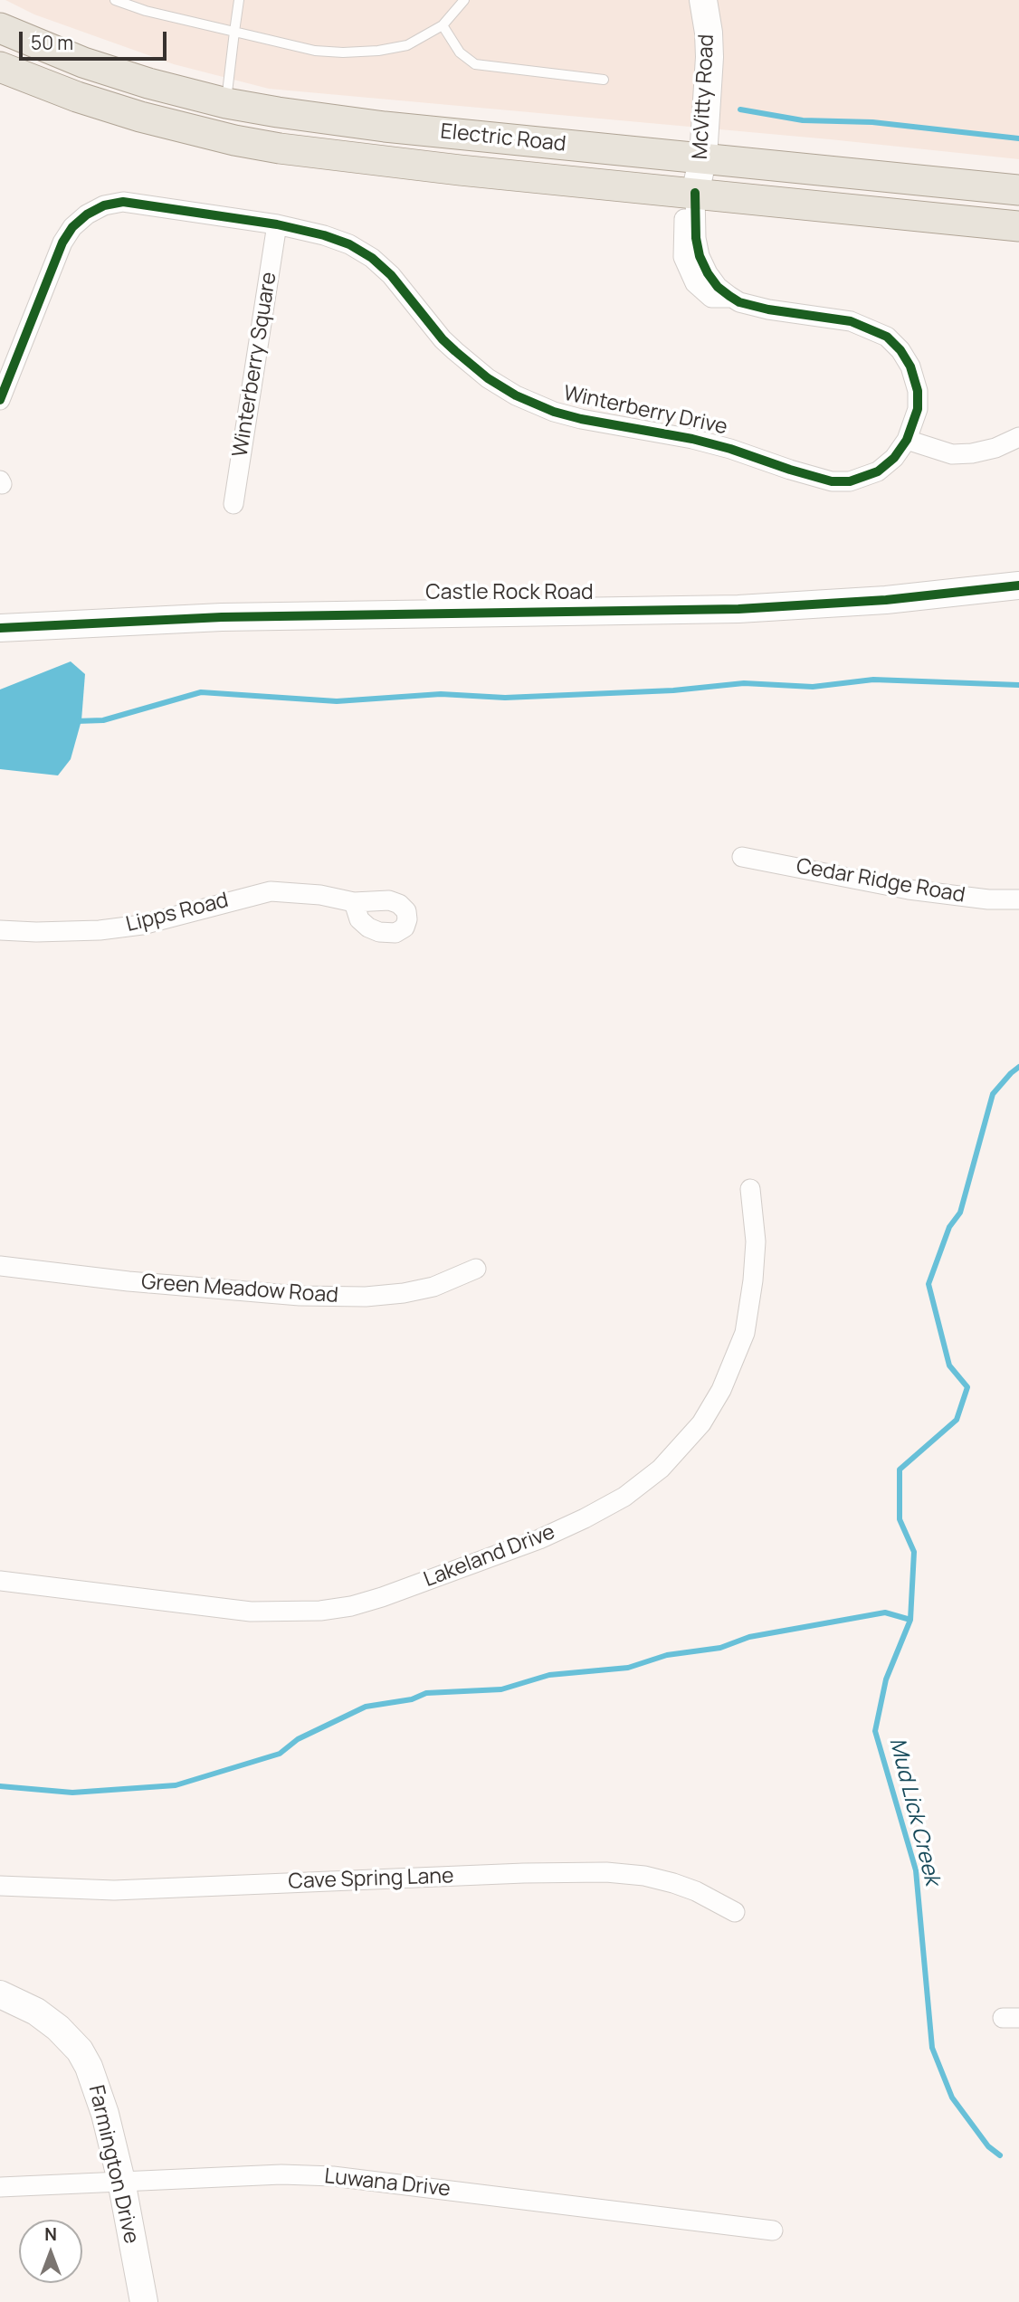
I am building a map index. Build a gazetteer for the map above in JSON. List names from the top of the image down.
{
  "streets": {
    "main road": ["Electric Road"],
    "street": [
      "McVitty Road",
      "Winterberry Square",
      "Winterberry Drive",
      "Castle Rock Road",
      "Cedar Ridge Road",
      "Lipps Road",
      "Green Meadow Road",
      "Lakeland Drive",
      "Cave Spring Lane",
      "Farmington Drive",
      "Luwana Drive"
    ]
  },
  "crossings": [
    ["McVitty Road", "Electric Road"],
    ["McVitty Road", "Winterberry Drive"],
    ["Electric Road", "Winterberry Drive"],
    ["Winterberry Square", "Winterberry Drive"],
    ["Farmington Drive", "Luwana Drive"]
  ],
  "water": ["Mud Lick Creek"],
  "scale_bar": "50 m",
  "north": "top"
}
